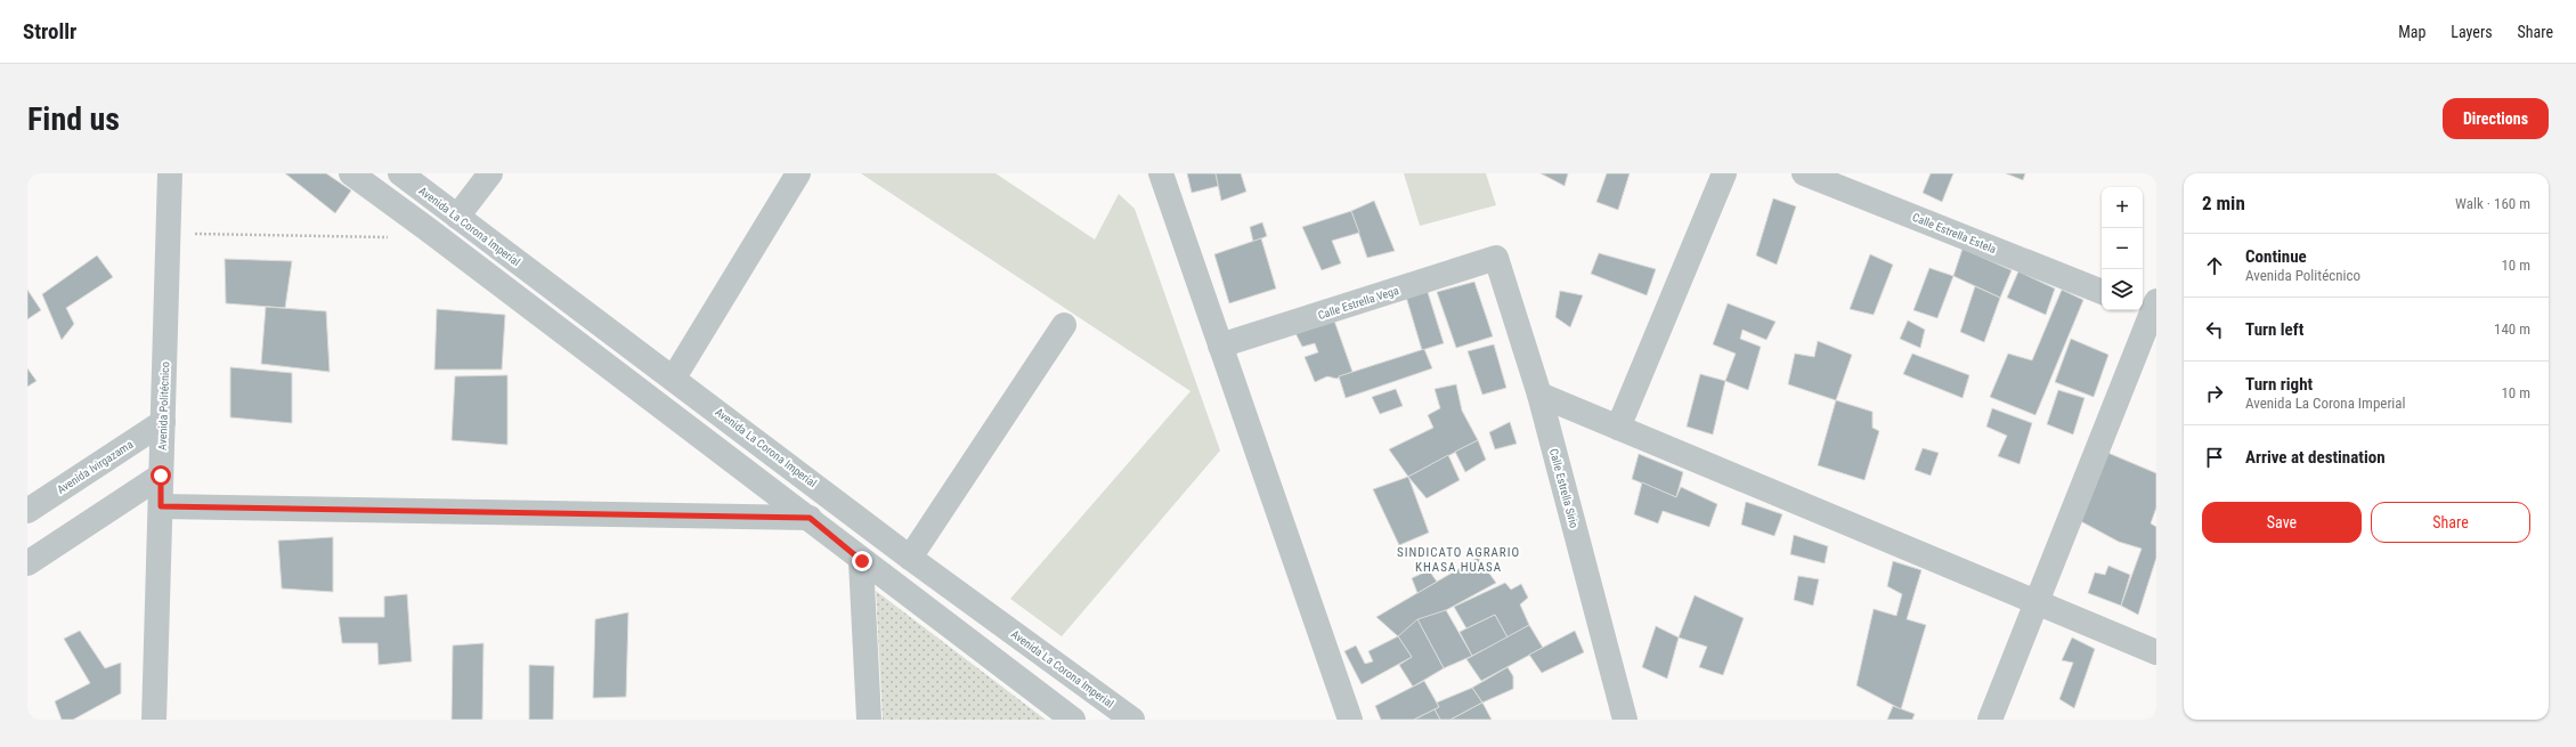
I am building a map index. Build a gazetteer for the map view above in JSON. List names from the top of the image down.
{
  "streets": {
    "street": [
      "Avenida La Corona Imperial",
      "Calle Estrella Estela",
      "Calle Estrella Vega",
      "Avenida Politécnico",
      "Avenida Ivirgazama",
      "Calle Estrella Sirio"
    ]
  },
  "crossings": [
    ["Calle Estrella Vega", "Calle Estrella Sirio"],
    ["Avenida Politécnico", "Avenida Ivirgazama"]
  ],
  "districts": ["SINDICATO AGRARIO KHASA HUASA"],
  "page": {
    "header": "Strollr",
    "nav": ["Map", "Layers", "Share"],
    "buttons": [
      "Directions",
      ["Save", "Share"]
    ],
    "title": "Find us",
    "heading": ["2 min", "Walk · 160 m"],
    "map_buttons": ["+", "−"],
    "list": [
      ["Continue", "Avenida Politécnico", "10 m"],
      ["Turn left", "140 m"],
      ["Turn right", "Avenida La Corona Imperial", "10 m"],
      "Arrive at destination"
    ]
  }
}
